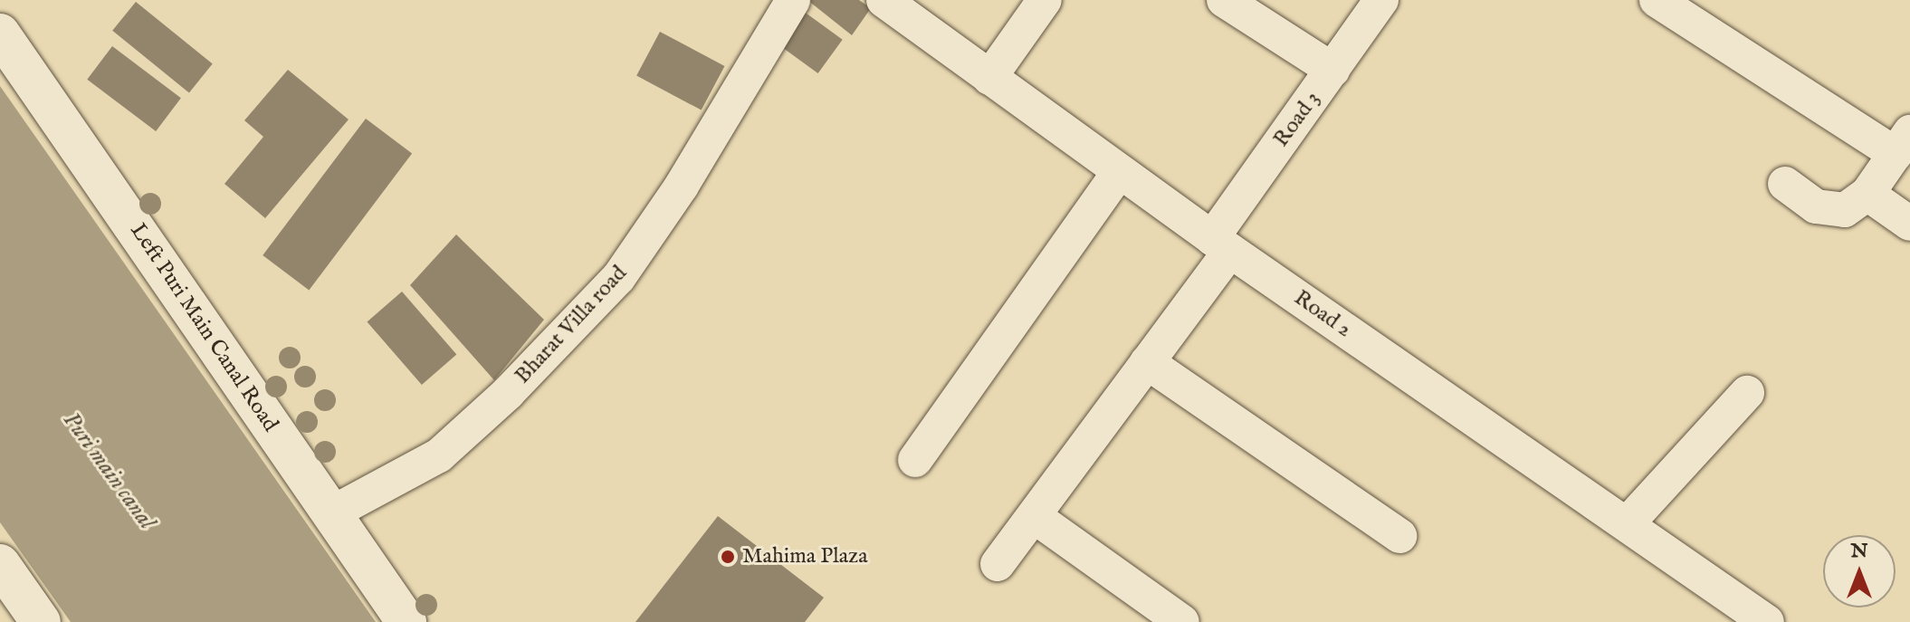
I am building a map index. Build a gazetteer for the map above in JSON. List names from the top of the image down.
{
  "streets": {
    "street": [
      "Road 3",
      "Road 2",
      "Bharat Villa road",
      "Left Puri Main Canal Road"
    ]
  },
  "crossings": [
    ["Road 3", "Road 2"],
    ["Bharat Villa road", "Left Puri Main Canal Road"]
  ],
  "water": ["Puri main canal"],
  "places": ["Mahima Plaza"],
  "north": "top"
}
